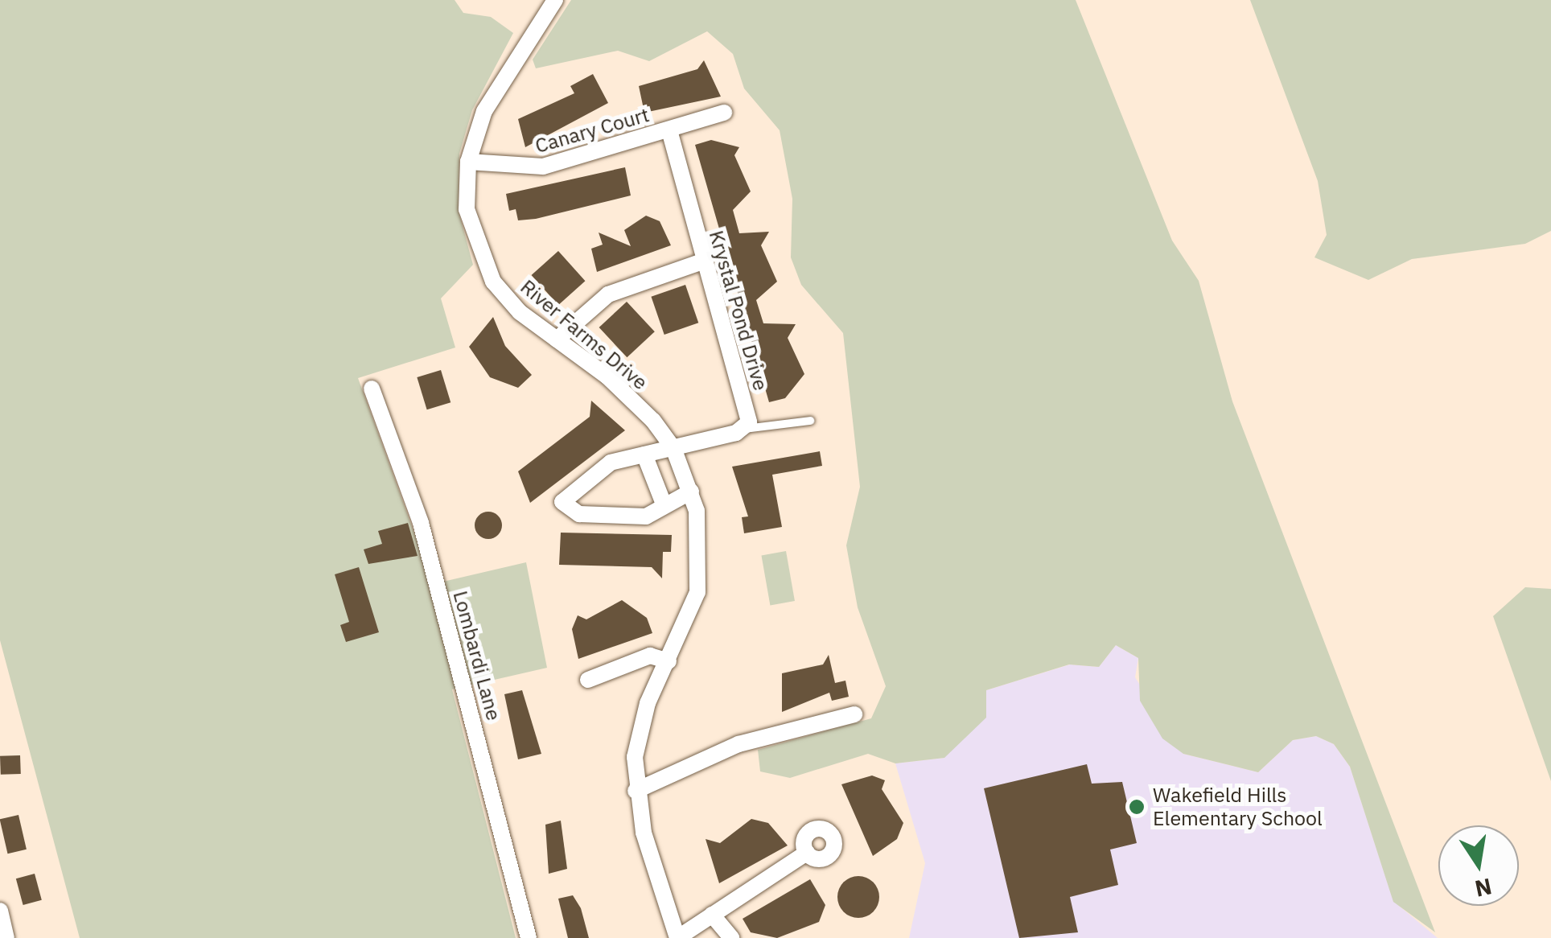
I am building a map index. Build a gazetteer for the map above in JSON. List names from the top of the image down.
{
  "streets": {
    "street": [
      "Canary Court",
      "Krystal Pond Drive",
      "River Farms Drive",
      "Lombardi Lane"
    ]
  },
  "crossings": [
    ["Canary Court", "Krystal Pond Drive"],
    ["Canary Court", "River Farms Drive"]
  ],
  "places": ["Wakefield Hills Elementary School"],
  "north": "bottom"
}
